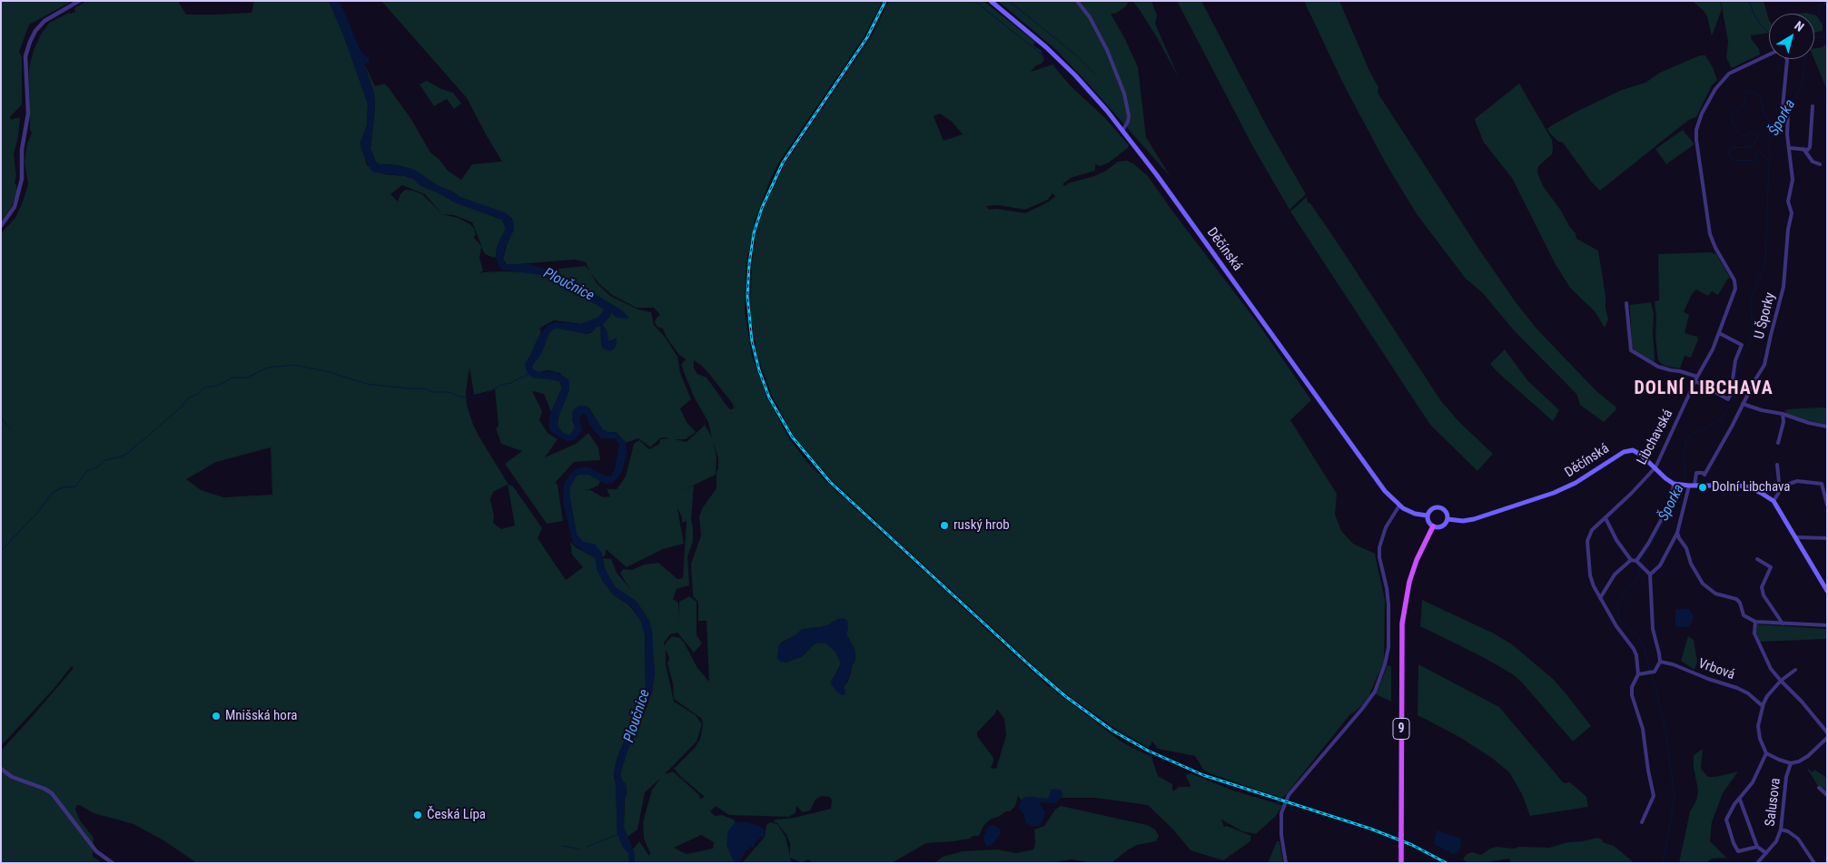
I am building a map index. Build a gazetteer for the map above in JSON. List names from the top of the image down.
{
  "streets": {
    "main road": ["Děčínská", "9"],
    "street": [
      "U Šporky",
      "Libchavská",
      "Vrbová",
      "Salusova"
    ]
  },
  "crossings": [
    ["Děčínská", "Libchavská"],
    ["Děčínská", "9"]
  ],
  "districts": ["DOLNÍ LIBCHAVA"],
  "water": ["Šporka", "Ploučnice"],
  "places": [
    "Dolní Libchava",
    "ruský hrob",
    "Mnišská hora",
    "Česká Lípa"
  ],
  "north": "top right"
}
